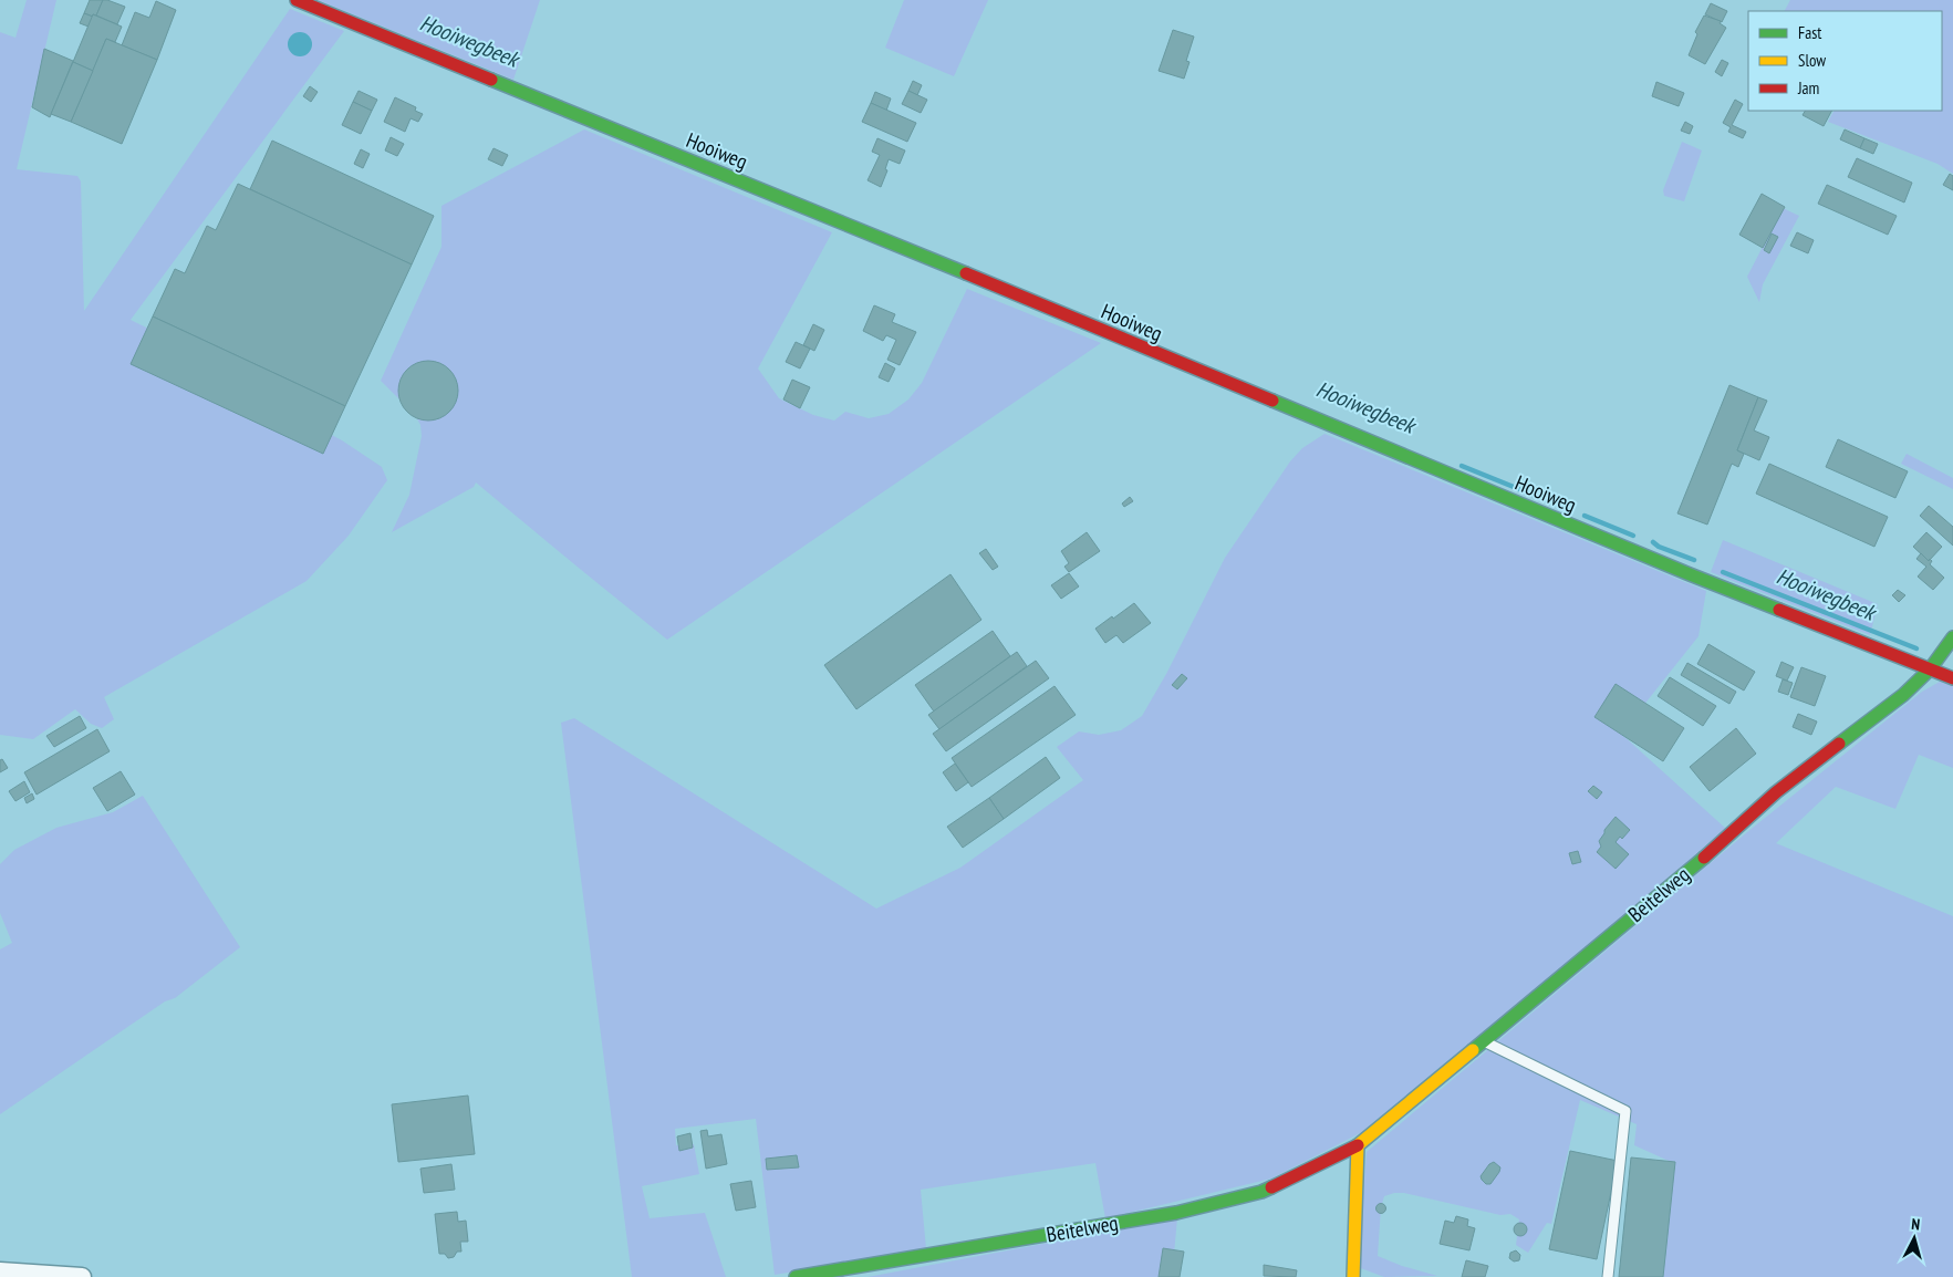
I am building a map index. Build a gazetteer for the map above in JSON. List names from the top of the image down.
{
  "streets": {
    "street": ["Hooiweg", "Beitelweg"]
  },
  "crossings": [
    ["Hooiweg", "Beitelweg"]
  ],
  "water": ["Hooiwegbeek"],
  "legend": ["Fast", "Slow", "Jam"],
  "north": "top"
}
